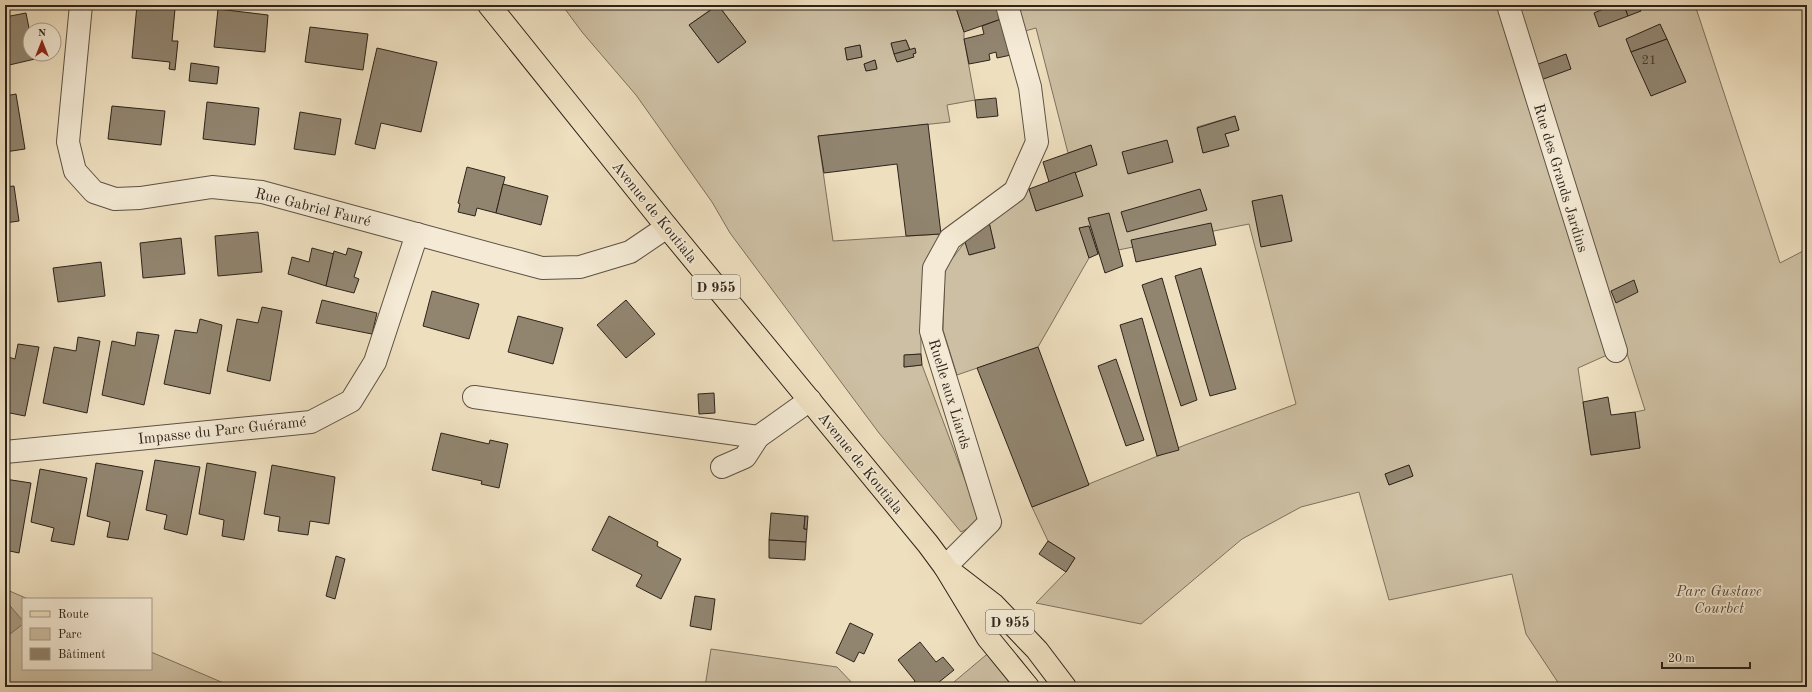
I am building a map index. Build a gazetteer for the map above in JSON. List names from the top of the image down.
{
  "streets": {
    "main road": ["Avenue de Koutiala", "D 955"],
    "street": [
      "Rue des Grands Jardins",
      "Rue Gabriel Fauré",
      "Ruelle aux Liards",
      "Impasse du Parc Guéramé"
    ]
  },
  "crossings": [
    ["Rue Gabriel Fauré", "Avenue de Koutiala"],
    ["Rue Gabriel Fauré", "Impasse du Parc Guéramé"],
    ["Avenue de Koutiala", "Ruelle aux Liards"]
  ],
  "parks": ["Parc Gustave Courbet"],
  "house_numbers": ["21"],
  "legend": ["Route", "Parc", "Bâtiment"],
  "scale_bar": "20 m",
  "north": "top"
}
